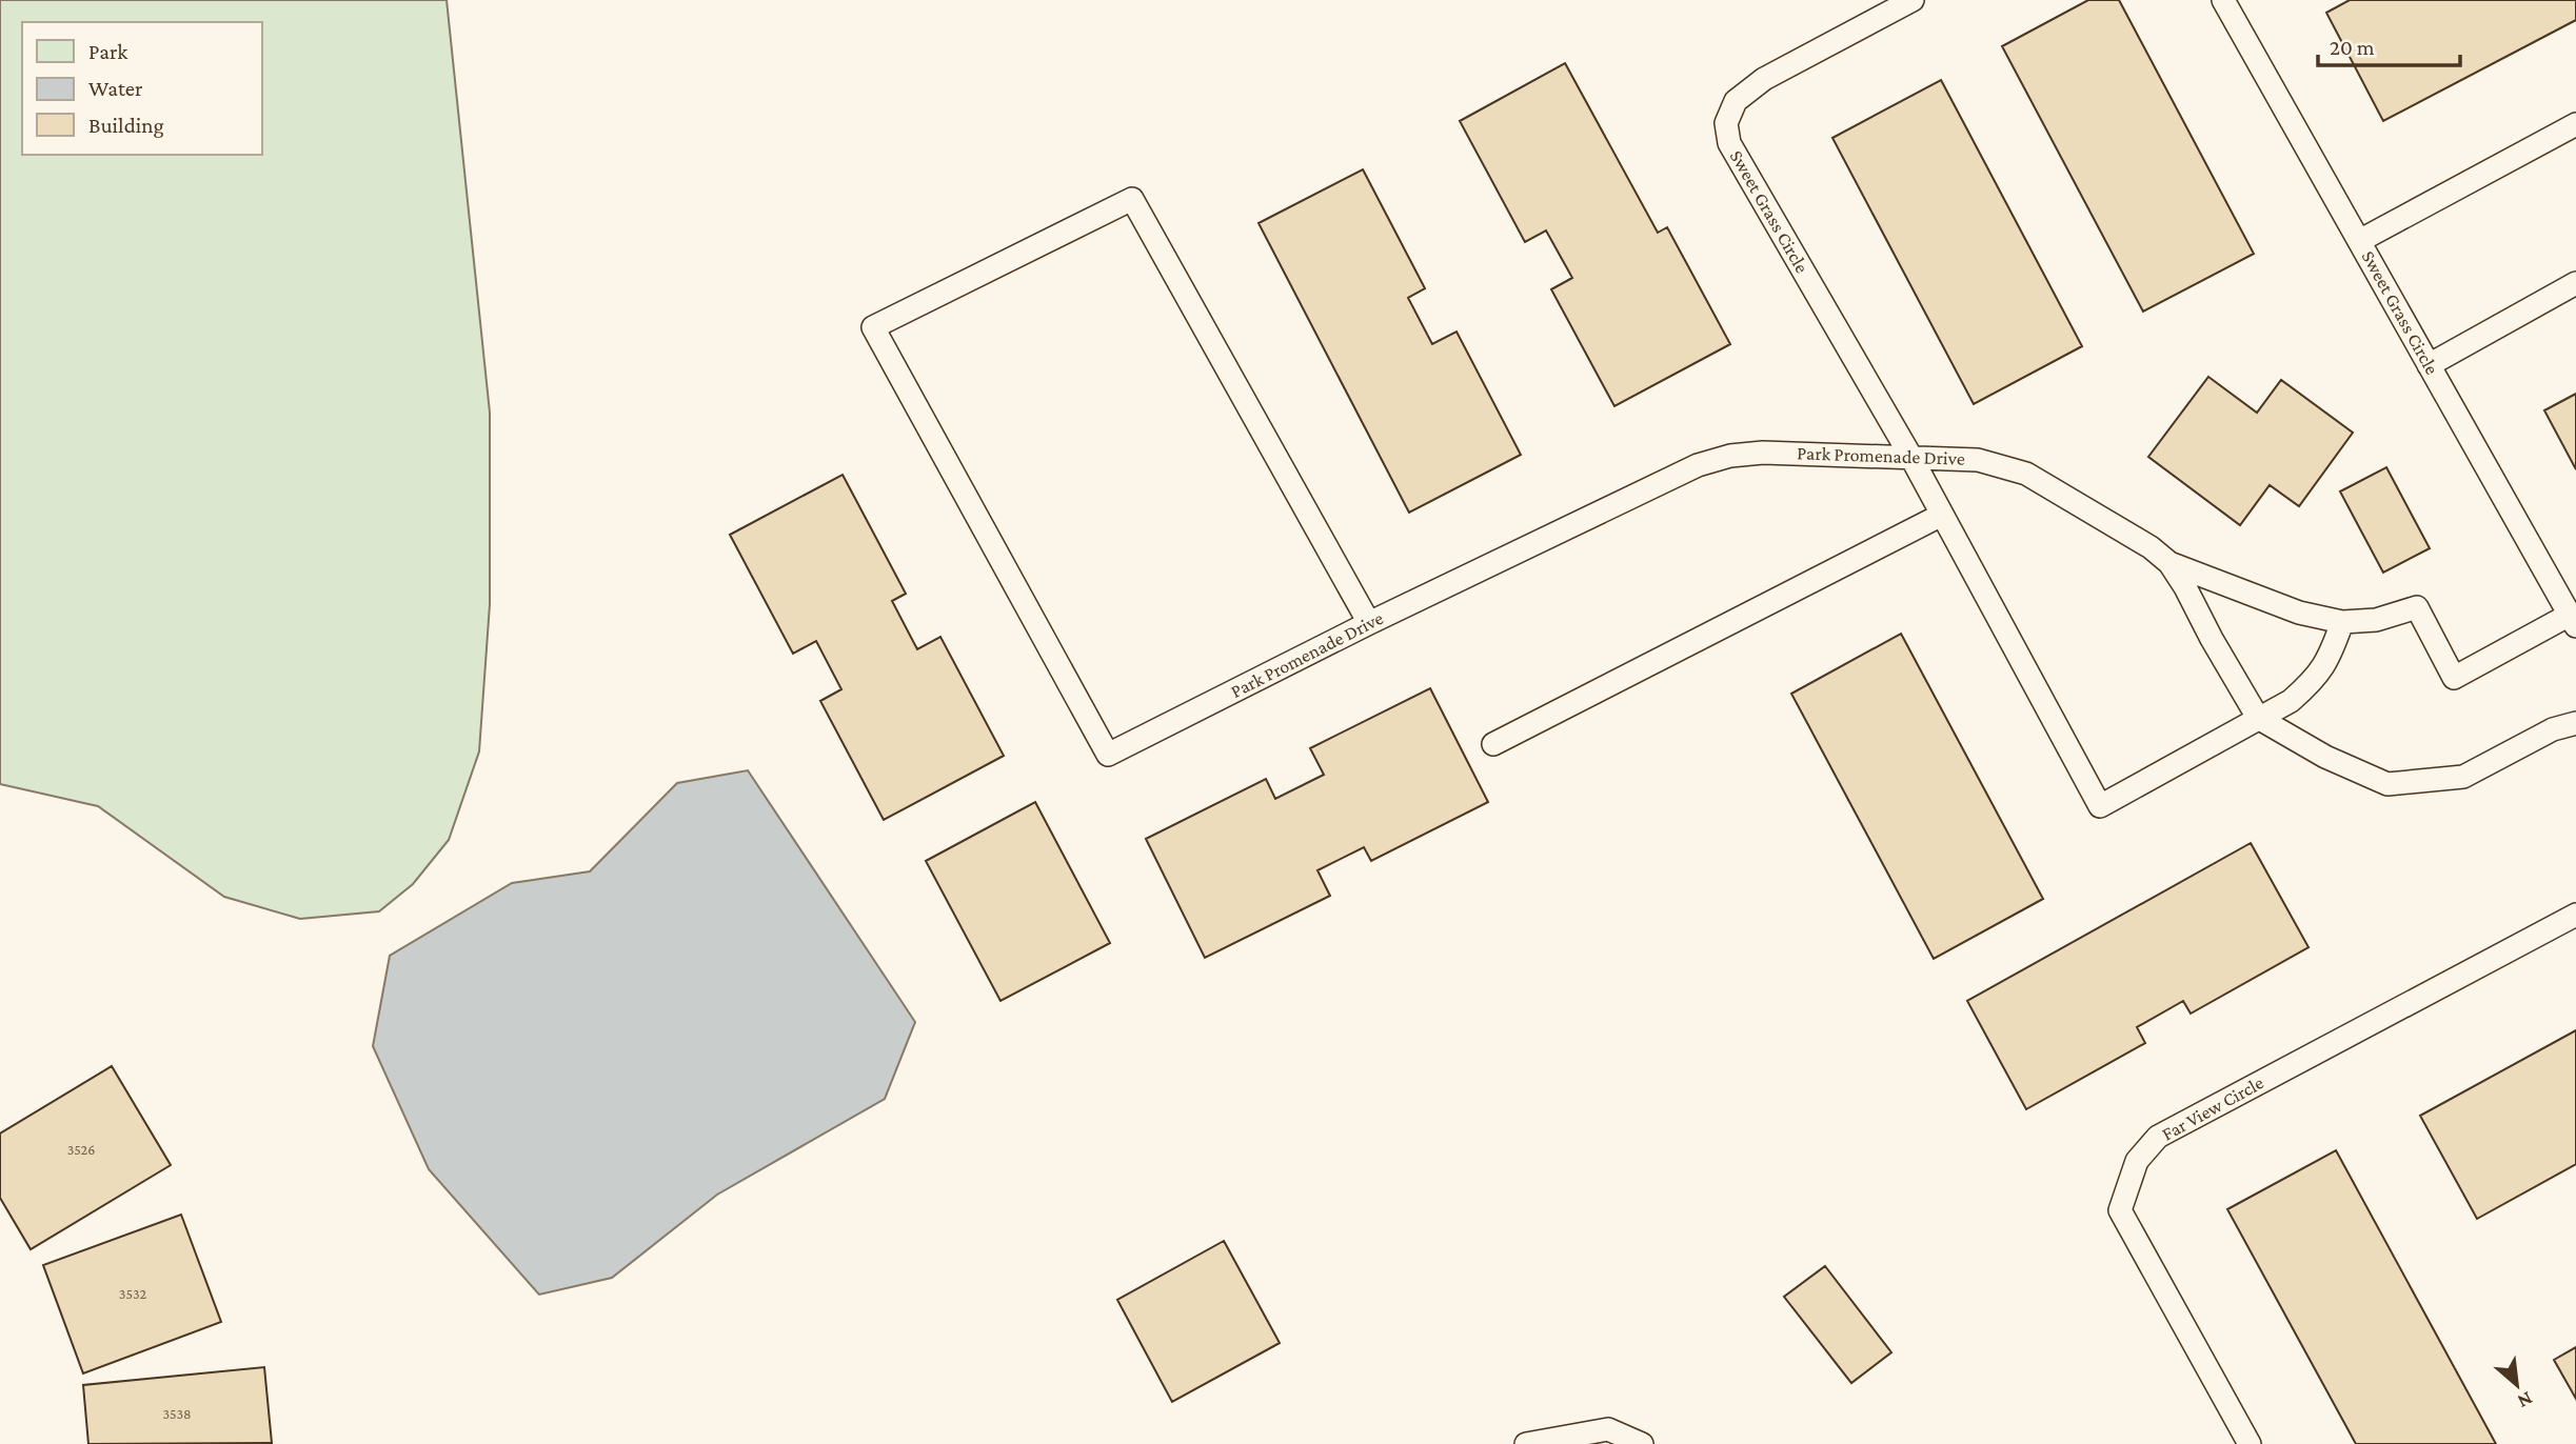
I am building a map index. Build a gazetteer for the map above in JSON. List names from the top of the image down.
{
  "streets": {
    "lane": ["Sweet Grass Circle", "Park Promenade Drive", "Far View Circle"]
  },
  "crossings": [
    ["Sweet Grass Circle", "Park Promenade Drive"]
  ],
  "house_numbers": ["3526", "3532", "3538"],
  "legend": ["Park", "Water", "Building"],
  "scale_bar": "20 m",
  "north": "bottom right"
}
